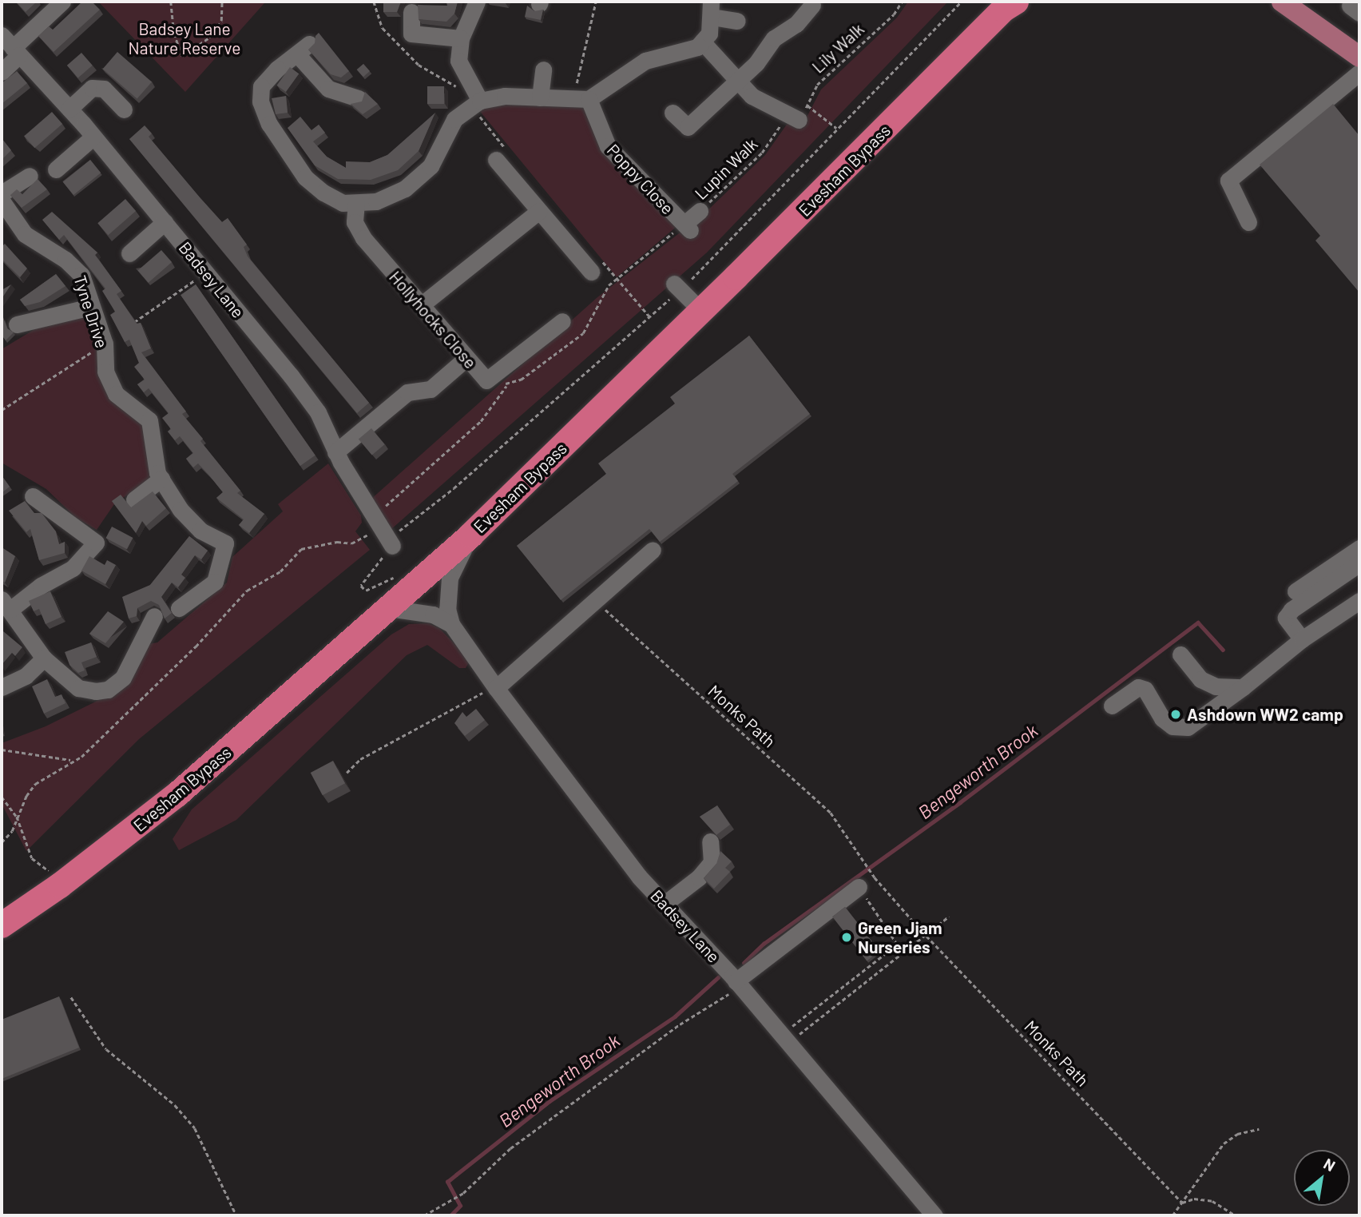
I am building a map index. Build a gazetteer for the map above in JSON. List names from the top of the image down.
{
  "streets": {
    "highway": ["Evesham Bypass"],
    "street": [
      "Poppy Close",
      "Badsey Lane",
      "Tyne Drive",
      "Hollyhocks Close"
    ],
    "path": ["Lily Walk", "Lupin Walk", "Monks Path"]
  },
  "crossings": [
    ["Lily Walk", "Lupin Walk"],
    ["Lupin Walk", "Poppy Close"],
    ["Evesham Bypass", "Badsey Lane"]
  ],
  "water": ["Bengeworth Brook"],
  "parks": ["Badsey Lane Nature Reserve"],
  "places": ["Ashdown WW2 camp", "Green Jjam Nurseries"],
  "north": "top right"
}
